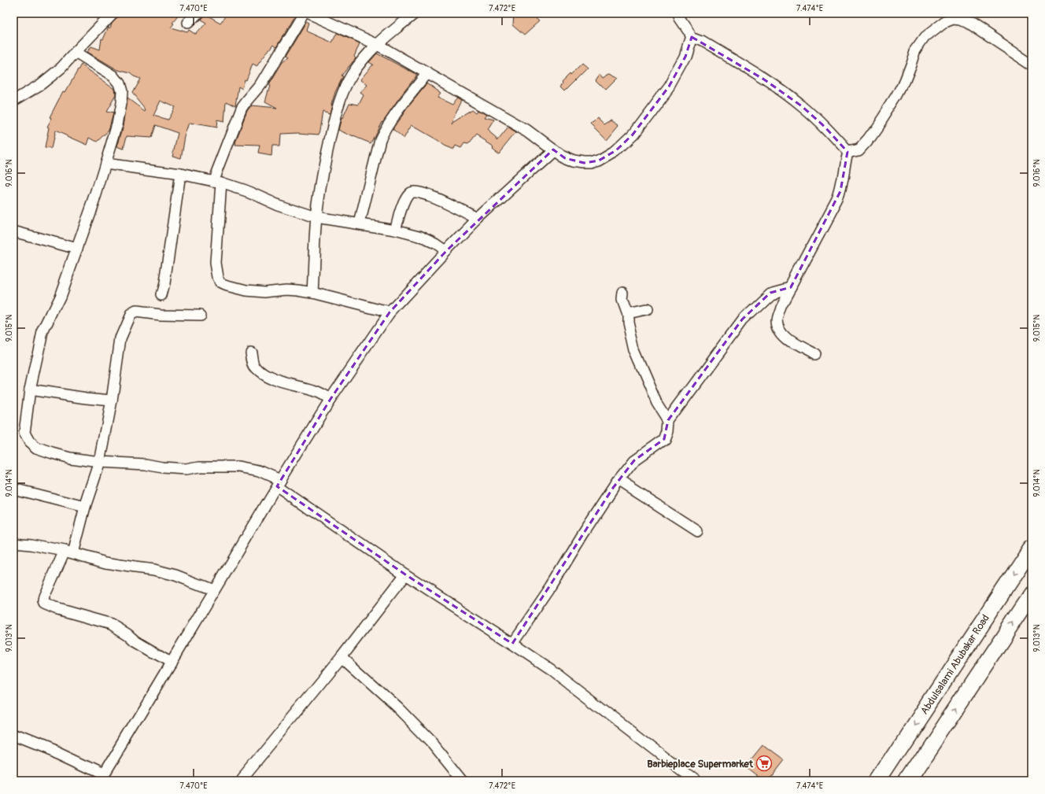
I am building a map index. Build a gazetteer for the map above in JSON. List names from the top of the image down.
{
  "streets": {
    "main road": ["Abdulsalami Abubakar Road"]
  },
  "places": {
    "supermarket": ["Barbieplace Supermarket"]
  },
  "coordinates": [
    "7.470°E",
    "7.472°E",
    "7.474°E",
    "9.016°N",
    "9.015°N",
    "9.014°N",
    "9.013°N"
  ]
}
